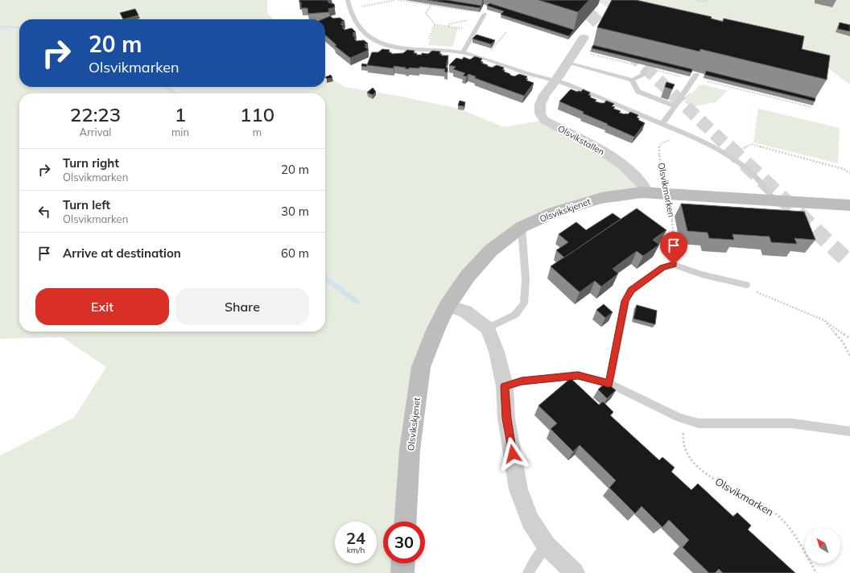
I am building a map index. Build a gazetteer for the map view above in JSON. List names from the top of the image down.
{
  "streets": {
    "main road": ["Olsvikskjenet"],
    "street": ["Olsvikstallen"],
    "path": ["Olsvikmarken"]
  },
  "crossings": [
    ["Olsvikstallen", "Olsvikskjenet"]
  ],
  "north": "top left",
  "page": {
    "turn": ["20 m", "Olsvikmarken"],
    "eta": [
      "22:23",
      "Arrival",
      "1",
      "min",
      "110",
      "m"
    ],
    "list": [
      {
        "name": "Turn right",
        "note": "Olsvikmarken",
        "value": "20 m"
      },
      {
        "name": "Turn left",
        "note": "Olsvikmarken",
        "value": "30 m"
      },
      {
        "name": "Arrive at destination",
        "value": "60 m"
      }
    ],
    "buttons": ["Exit", "Share"],
    "speed": "24 km/h",
    "limit": "30"
  }
}
